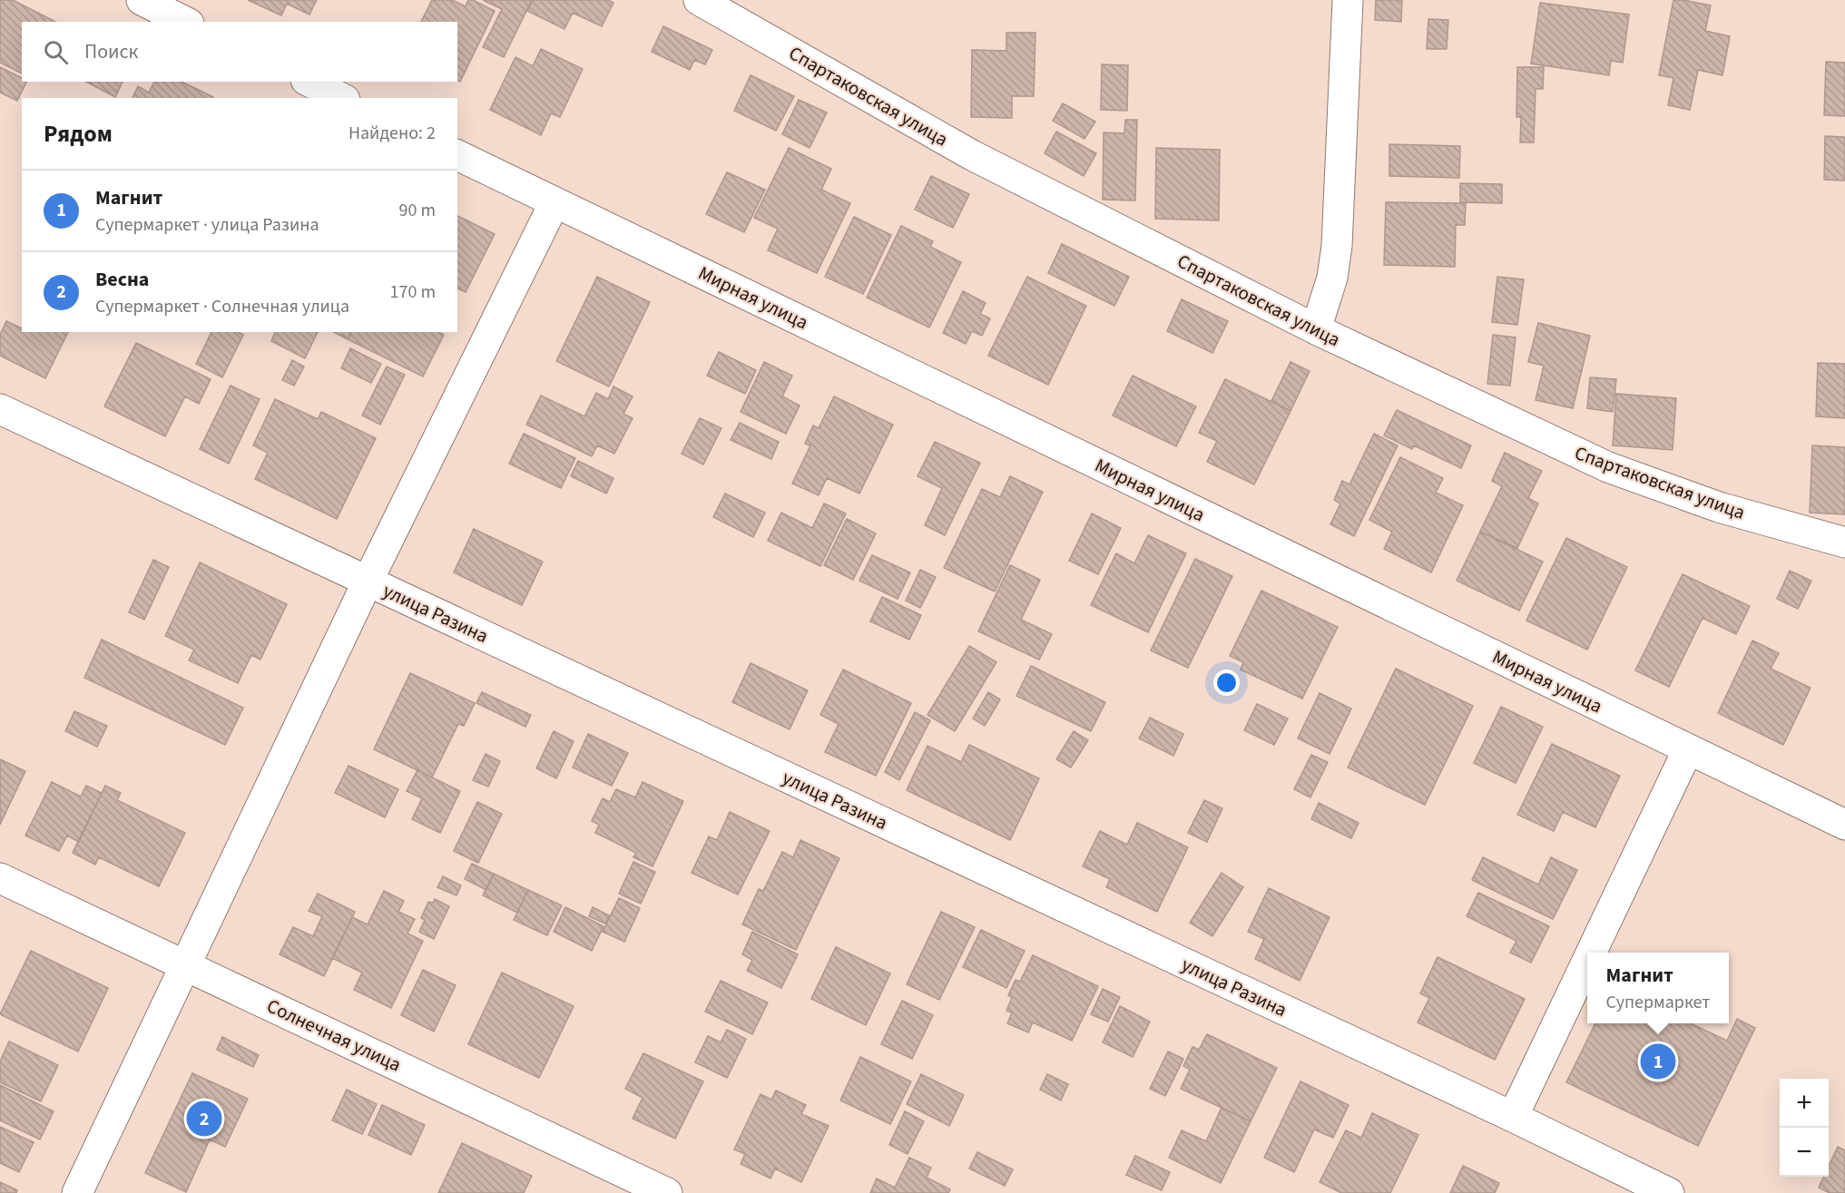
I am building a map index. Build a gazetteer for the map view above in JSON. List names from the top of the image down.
{
  "streets": {
    "street": [
      "Спартаковская улица",
      "Мирная улица",
      "улица Разина",
      "Солнечная улица"
    ]
  },
  "page": {
    "search": "Поиск",
    "heading": ["Рядом", "Найдено: 2"],
    "list": [
      {
        "mark": "1",
        "name": "Магнит",
        "note": "Супермаркет · улица Разина",
        "value": "90 m"
      },
      {
        "mark": "2",
        "name": "Весна",
        "note": "Супермаркет · Солнечная улица",
        "value": "170 m"
      }
    ],
    "popup": ["Магнит", "Супермаркет"],
    "pins": ["1", "2"],
    "map_buttons": ["+", "−"]
  }
}
